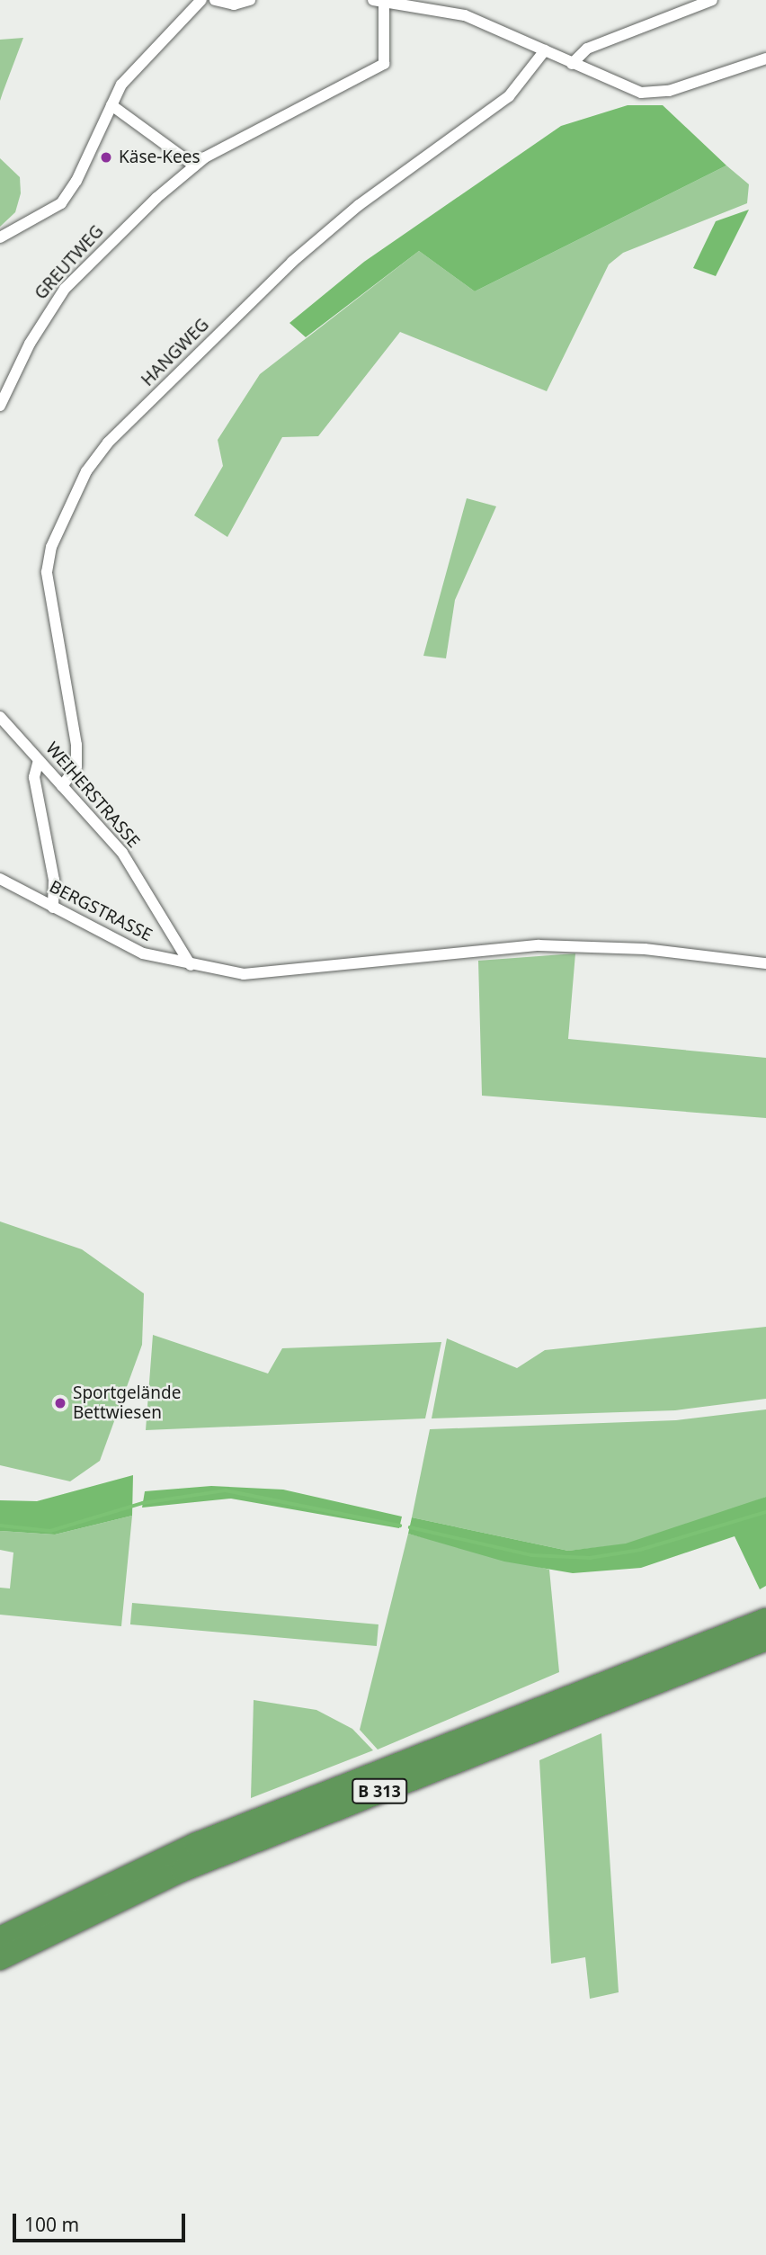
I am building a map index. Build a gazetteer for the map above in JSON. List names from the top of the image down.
{
  "streets": {
    "highway": ["B 313"],
    "street": [
      "GREUTWEG",
      "HANGWEG",
      "WEIHERSTRASSE",
      "BERGSTRASSE"
    ]
  },
  "crossings": [
    ["HANGWEG", "WEIHERSTRASSE"],
    ["WEIHERSTRASSE", "BERGSTRASSE"]
  ],
  "places": ["Käse-Kees", "Sportgelände Bettwiesen"],
  "scale_bar": "100 m"
}
